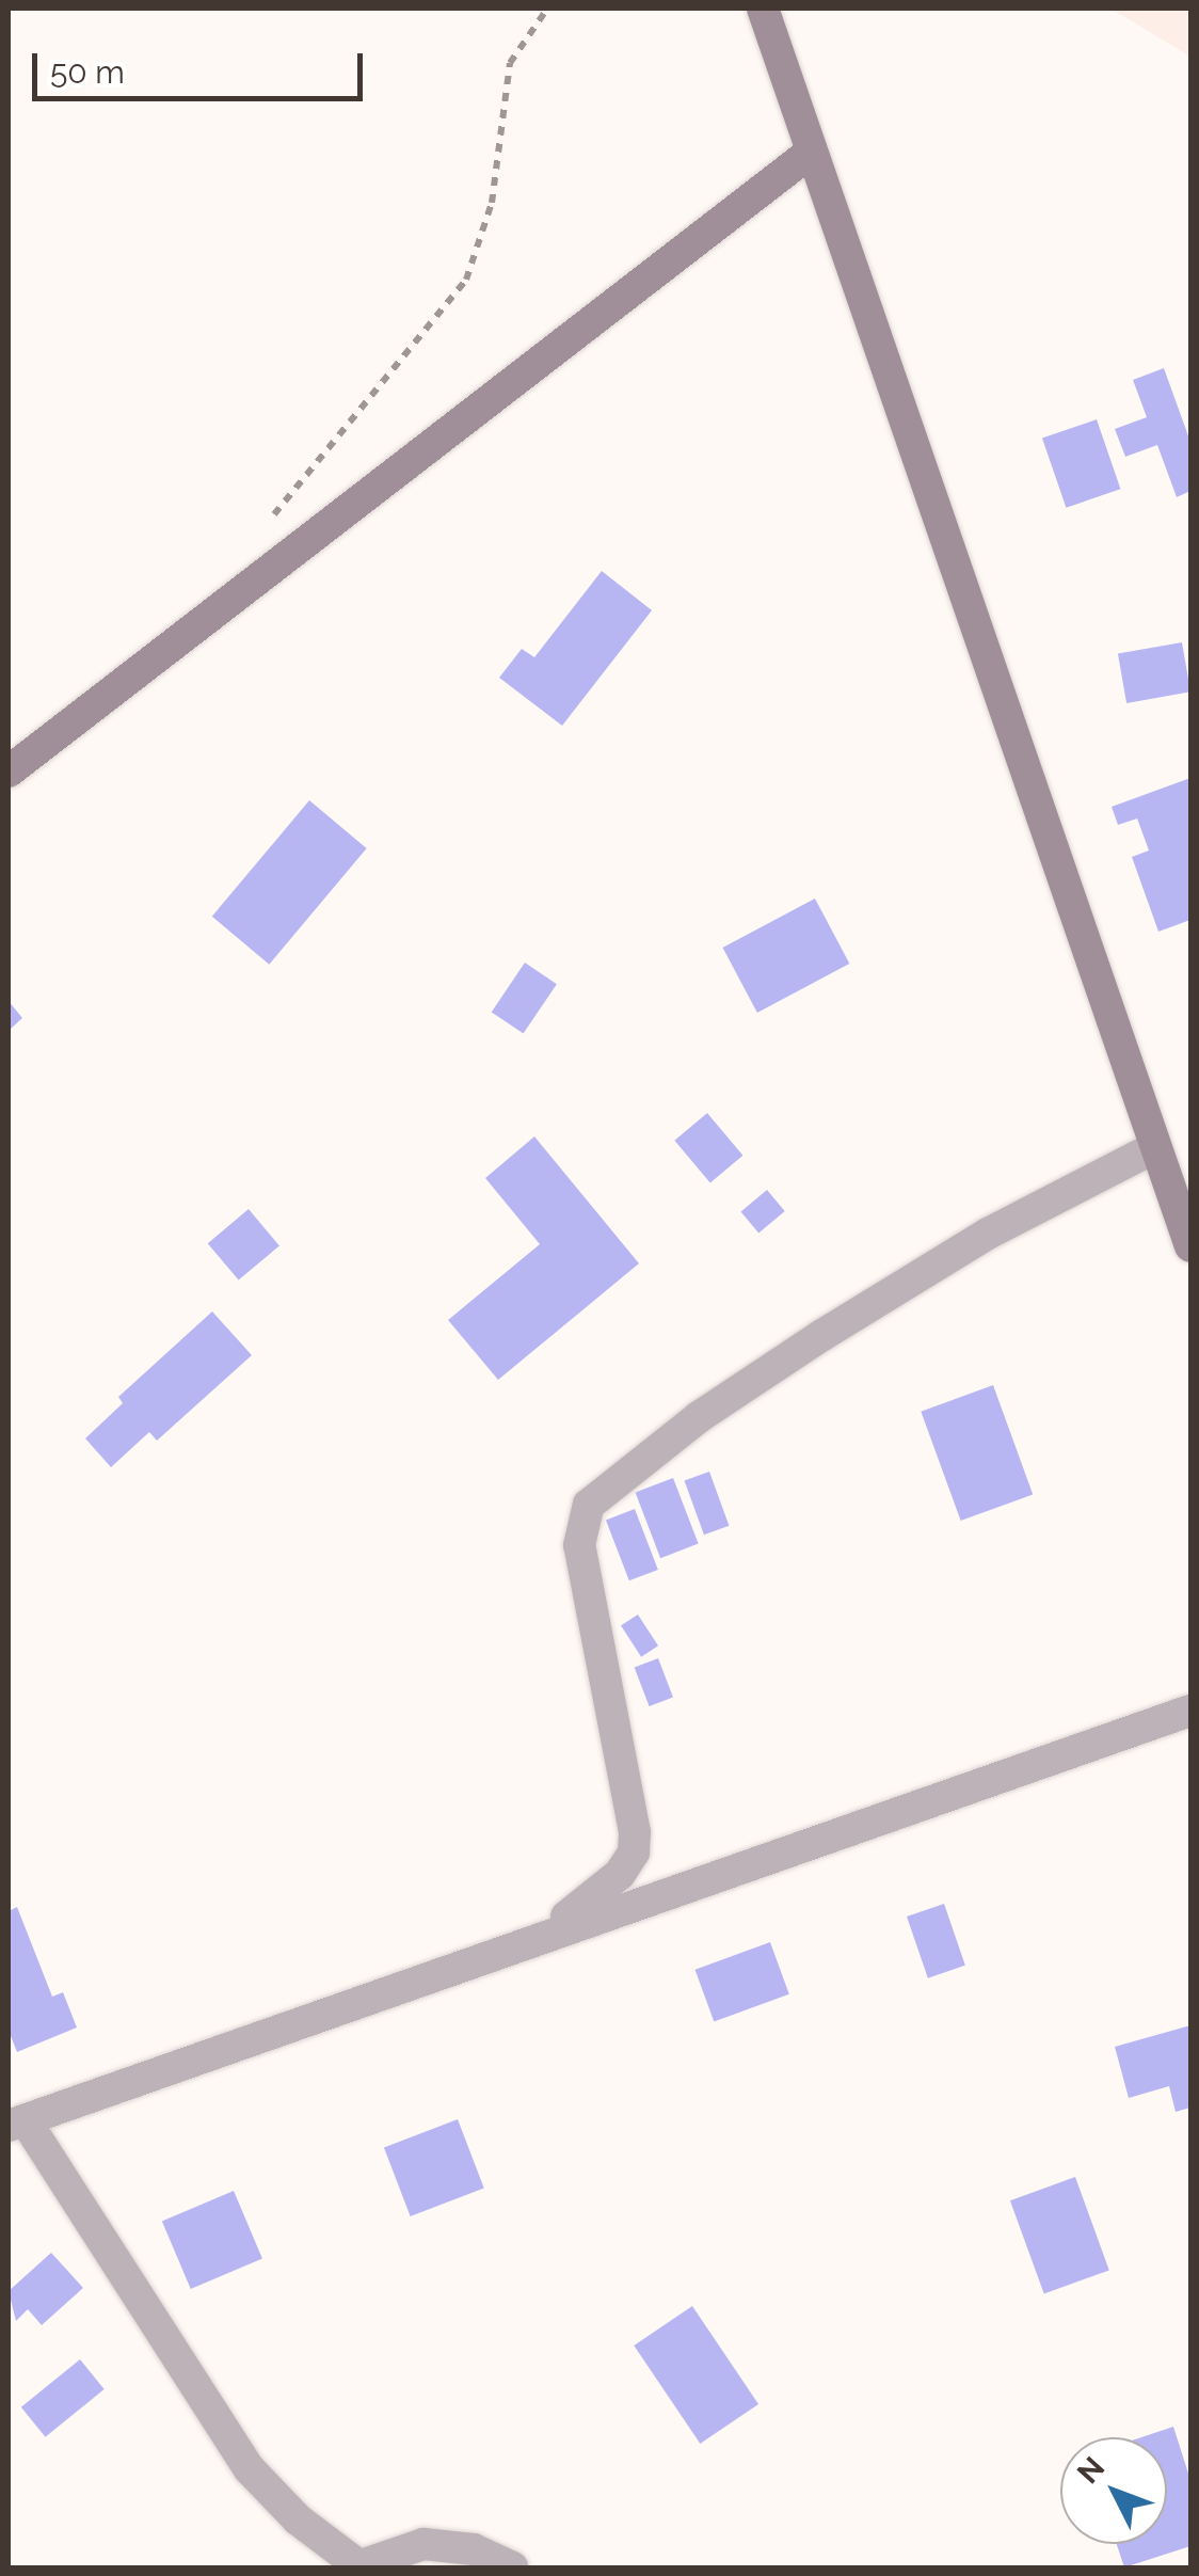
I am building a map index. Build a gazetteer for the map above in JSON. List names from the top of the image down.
{
  "scale_bar": "50 m",
  "north": "top left"
}
